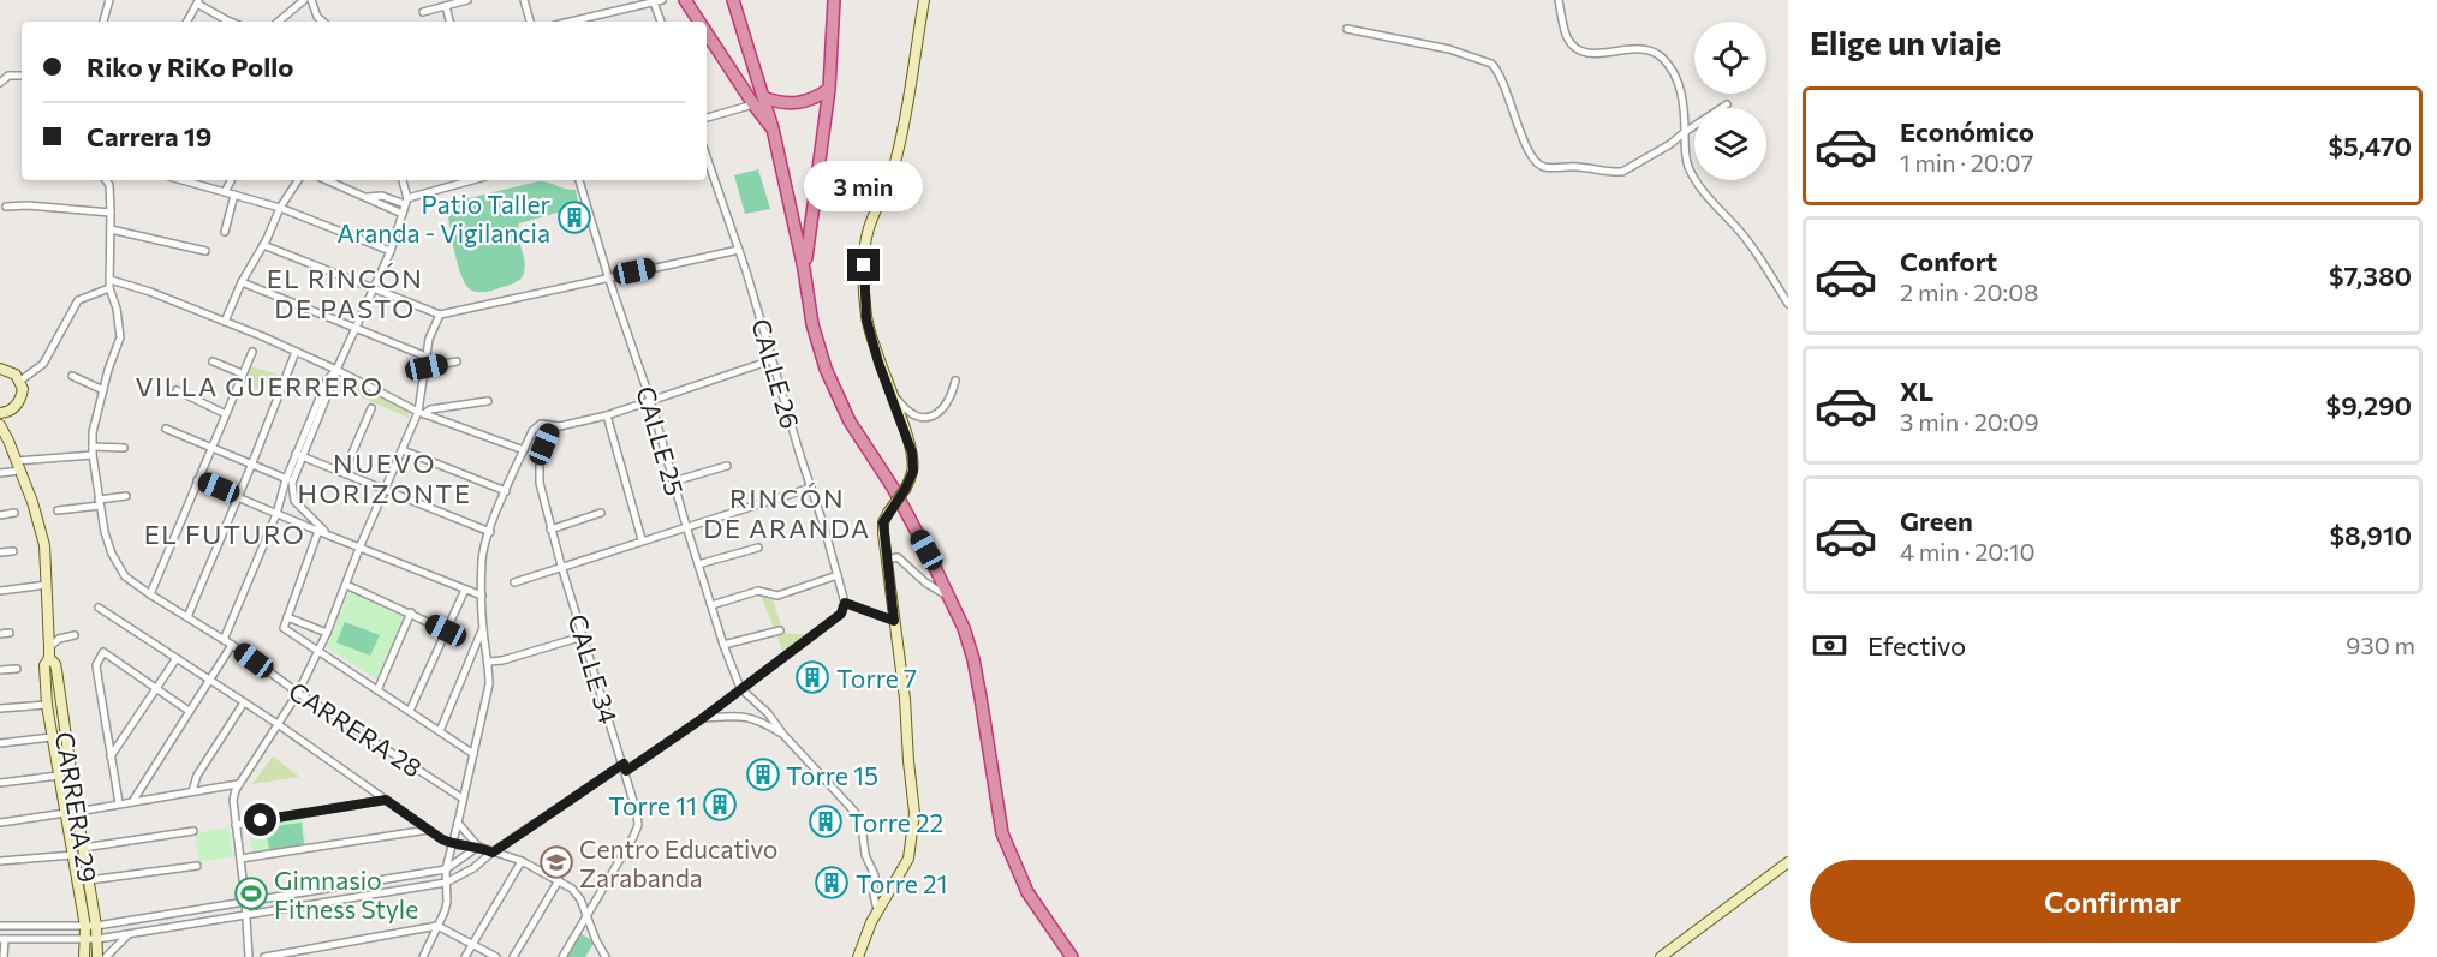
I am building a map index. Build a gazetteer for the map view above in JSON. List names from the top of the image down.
{
  "streets": {
    "street": [
      "CALLE 26",
      "CALLE 25",
      "CALLE 34",
      "CARRERA 28",
      "CARRERA 29"
    ]
  },
  "districts": [
    "EL RINCÓN DE PASTO",
    "VILLA GUERRERO",
    "NUEVO HORIZONTE",
    "RINCÓN DE ARANDA",
    "EL FUTURO"
  ],
  "places": {
    "building": [
      "Patio Taller Aranda - Vigilancia",
      "Torre 7",
      "Torre 15",
      "Torre 11",
      "Torre 22",
      "Torre 21"
    ],
    "school or university": ["Centro Educativo Zarabanda"],
    "sports": ["Gimnasio Fitness Style"]
  },
  "page": {
    "heading": "Elige un viaje",
    "banner": ["Riko y RiKo Pollo", "Carrera 19"],
    "list": [
      {
        "name": "Económico",
        "note": "1 min · 20:07",
        "value": "$5,470"
      },
      {
        "name": "Confort",
        "note": "2 min · 20:08",
        "value": "$7,380"
      },
      {
        "name": "XL",
        "note": "3 min · 20:09",
        "value": "$9,290"
      },
      {
        "name": "Green",
        "note": "4 min · 20:10",
        "value": "$8,910"
      }
    ],
    "bubble": "3 min",
    "pay": ["Efectivo", "930 m"],
    "buttons": "Confirmar"
  }
}
